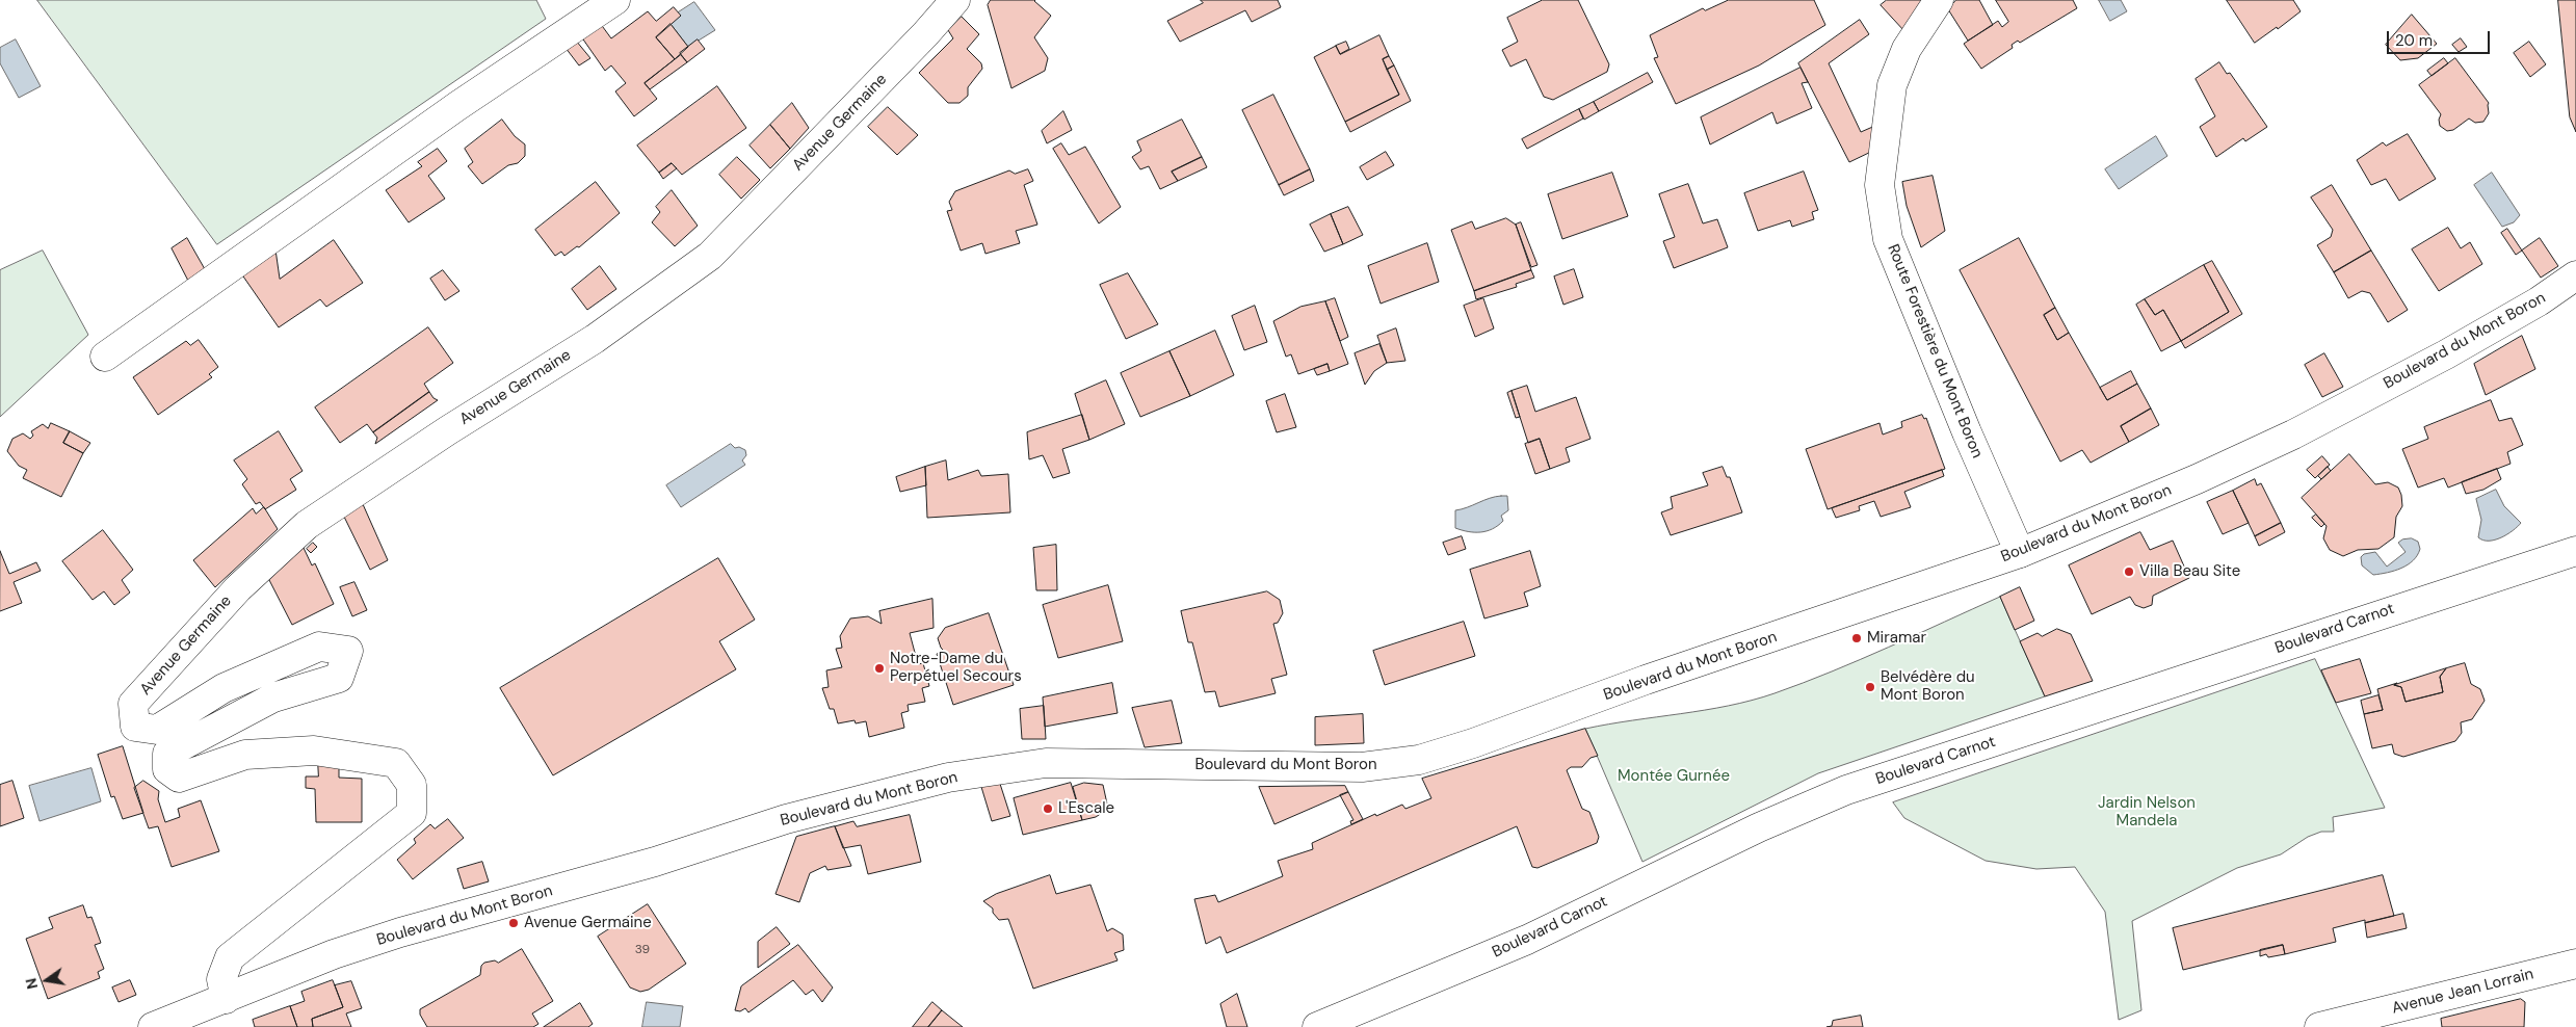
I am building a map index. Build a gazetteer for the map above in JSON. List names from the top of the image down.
{
  "streets": {
    "street": [
      "Avenue Germaine",
      "Boulevard du Mont Boron",
      "Route Forestière du Mont Boron",
      "Boulevard Carnot",
      "Avenue Jean Lorrain"
    ]
  },
  "crossings": [
    ["Avenue Germaine", "Boulevard du Mont Boron"],
    ["Boulevard du Mont Boron", "Route Forestière du Mont Boron"]
  ],
  "parks": ["Montée Gurnée", "Jardin Nelson Mandela"],
  "places": [
    "Villa Beau Site",
    "Miramar",
    "Notre-Dame du Perpétuel Secours",
    "Belvédère du Mont Boron",
    "L'Escale",
    "Avenue Germaine"
  ],
  "house_numbers": ["39"],
  "scale_bar": "20 m",
  "north": "left"
}
